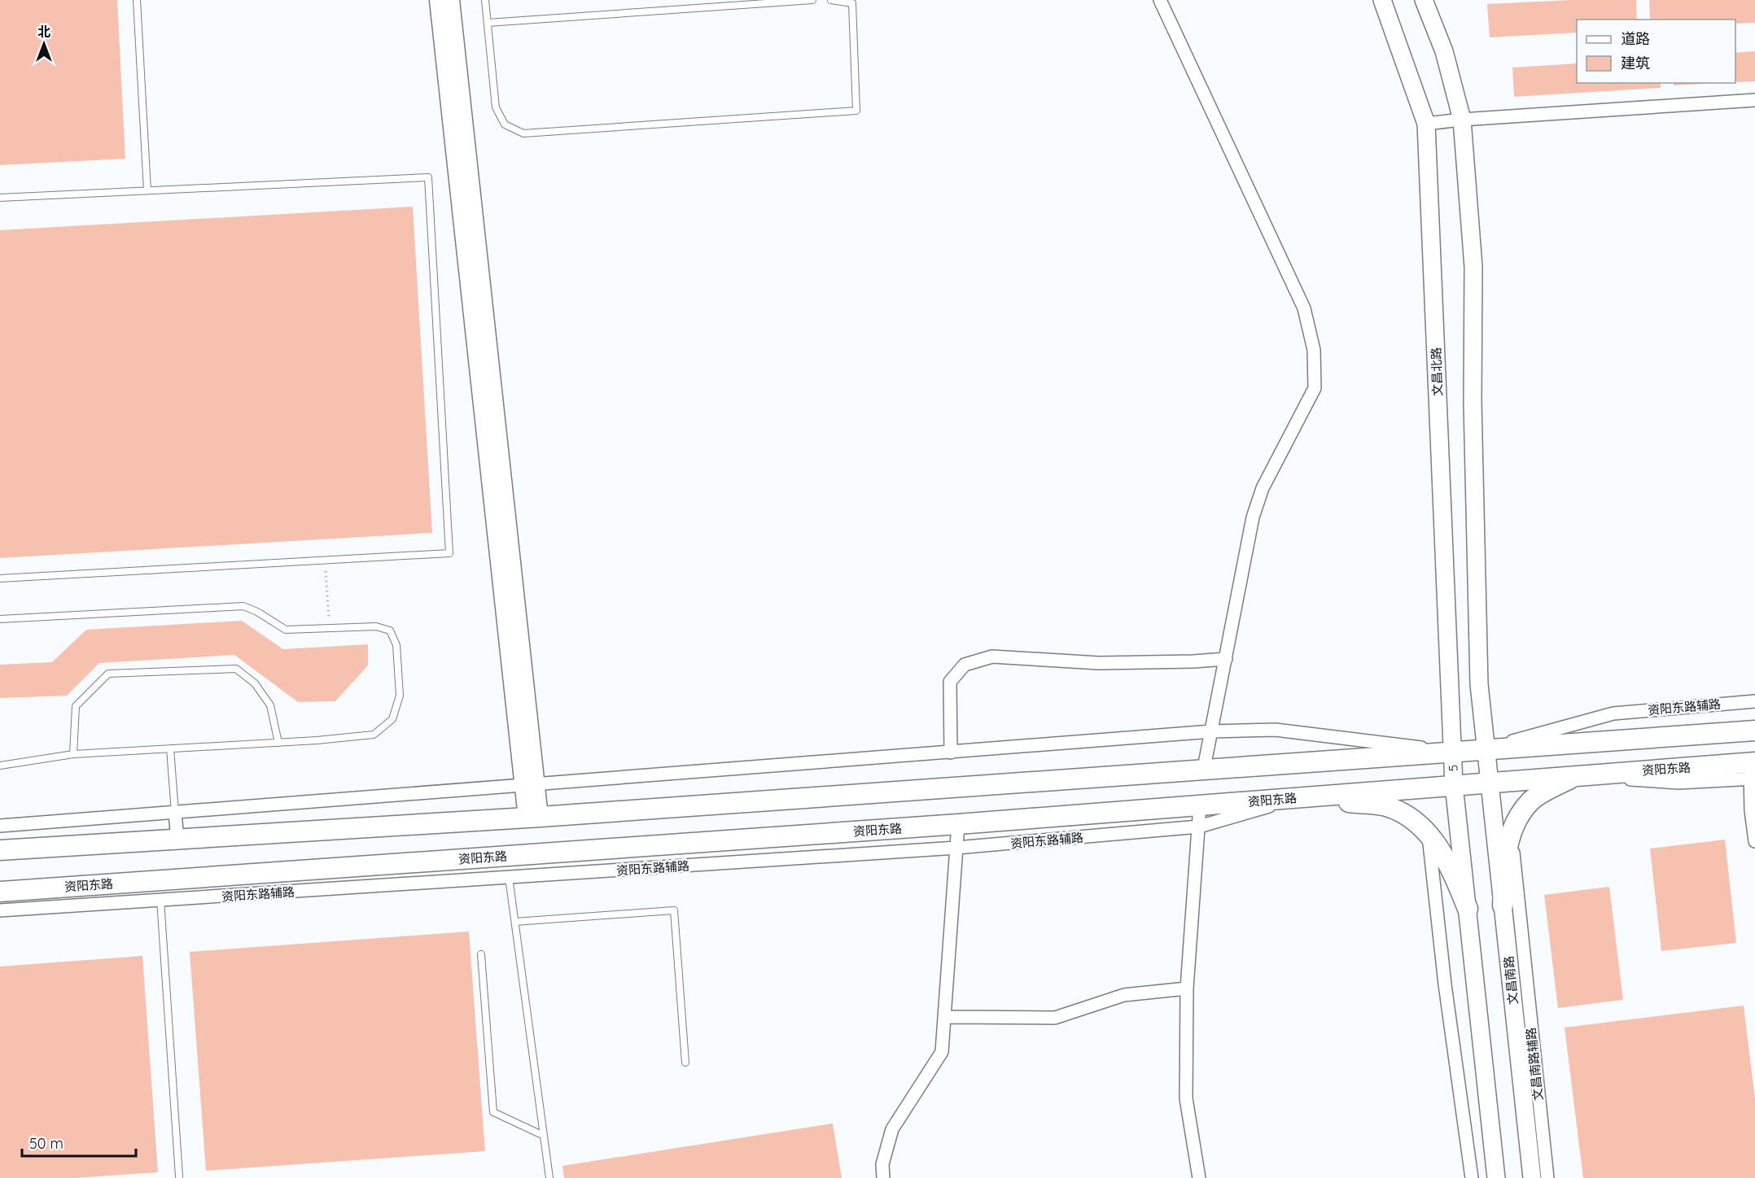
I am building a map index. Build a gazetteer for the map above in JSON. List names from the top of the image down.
{
  "streets": {
    "main road": [
      "文昌北路",
      "5",
      "资阳东路",
      "文昌南路"
    ],
    "street": ["资阳东路辅路", "文昌南路辅路"]
  },
  "crossings": [
    ["文昌北路", "5"],
    ["资阳东路辅路", "资阳东路"],
    ["资阳东路辅路", "文昌南路"],
    ["5", "资阳东路"],
    ["资阳东路", "文昌南路"]
  ],
  "legend": ["道路", "建筑"],
  "scale_bar": "50 m",
  "north": "top"
}
